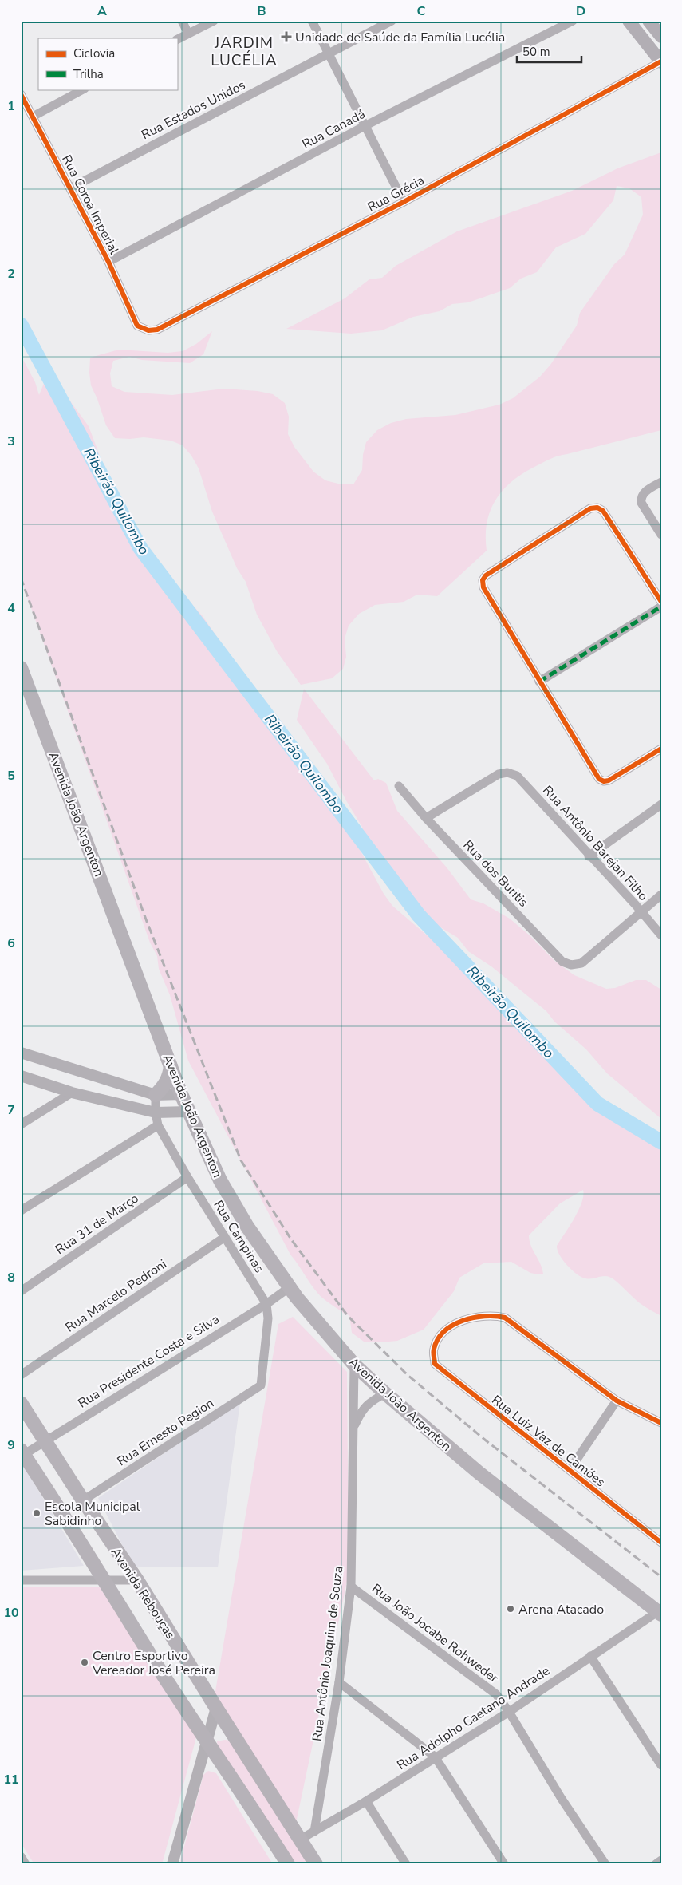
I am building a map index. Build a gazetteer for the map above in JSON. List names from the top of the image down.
{
  "streets": {
    "main road": ["Avenida João Argenton", "Avenida Rebouças"],
    "street": [
      "Rua Estados Unidos",
      "Rua Canadá",
      "Rua Grécia",
      "Rua Coroa Imperial",
      "Rua Antônio Barejan Filho",
      "Rua dos Buritis",
      "Rua 31 de Março",
      "Rua Campinas",
      "Rua Marcelo Pedroni",
      "Rua Presidente Costa e Silva",
      "Rua Ernesto Pegion",
      "Rua Luiz Vaz de Camões",
      "Rua João Jocabe Rohweder",
      "Rua Antônio Joaquim de Souza",
      "Rua Adolpho Caetano Andrade"
    ]
  },
  "crossings": [
    ["Rua Estados Unidos", "Rua Coroa Imperial"],
    ["Rua Canadá", "Rua Coroa Imperial"],
    ["Rua Grécia", "Rua Coroa Imperial"],
    ["Avenida João Argenton", "Rua Presidente Costa e Silva"],
    ["Avenida João Argenton", "Rua Antônio Joaquim de Souza"],
    ["Avenida João Argenton", "Rua Adolpho Caetano Andrade"],
    ["Rua Antônio Barejan Filho", "Rua dos Buritis"],
    ["Rua 31 de Março", "Rua Campinas"],
    ["Rua Campinas", "Rua Marcelo Pedroni"],
    ["Rua Campinas", "Rua Presidente Costa e Silva"],
    ["Rua Campinas", "Rua Ernesto Pegion"],
    ["Rua Presidente Costa e Silva", "Rua Ernesto Pegion"],
    ["Rua Presidente Costa e Silva", "Avenida Rebouças"],
    ["Rua Ernesto Pegion", "Avenida Rebouças"],
    ["Avenida Rebouças", "Rua Adolpho Caetano Andrade"],
    ["Rua João Jocabe Rohweder", "Rua Antônio Joaquim de Souza"],
    ["Rua João Jocabe Rohweder", "Rua Adolpho Caetano Andrade"],
    ["Rua Antônio Joaquim de Souza", "Rua Adolpho Caetano Andrade"]
  ],
  "districts": ["JARDIM LUCÉLIA"],
  "water": ["Ribeirão Quilombo"],
  "places": {
    "health": ["Unidade de Saúde da Família Lucélia"],
    "other": ["Escola Municipal Sabidinho", "Arena Atacado", "Centro Esportivo Vereador José Pereira"]
  },
  "legend": ["Ciclovia", "Trilha"],
  "scale_bar": "50 m",
  "grid": {
    "columns": [
      "A",
      "B",
      "C",
      "D"
    ],
    "rows": [
      "1",
      "2",
      "3",
      "4",
      "5",
      "6",
      "7",
      "8",
      "9",
      "10",
      "11"
    ]
  }
}
